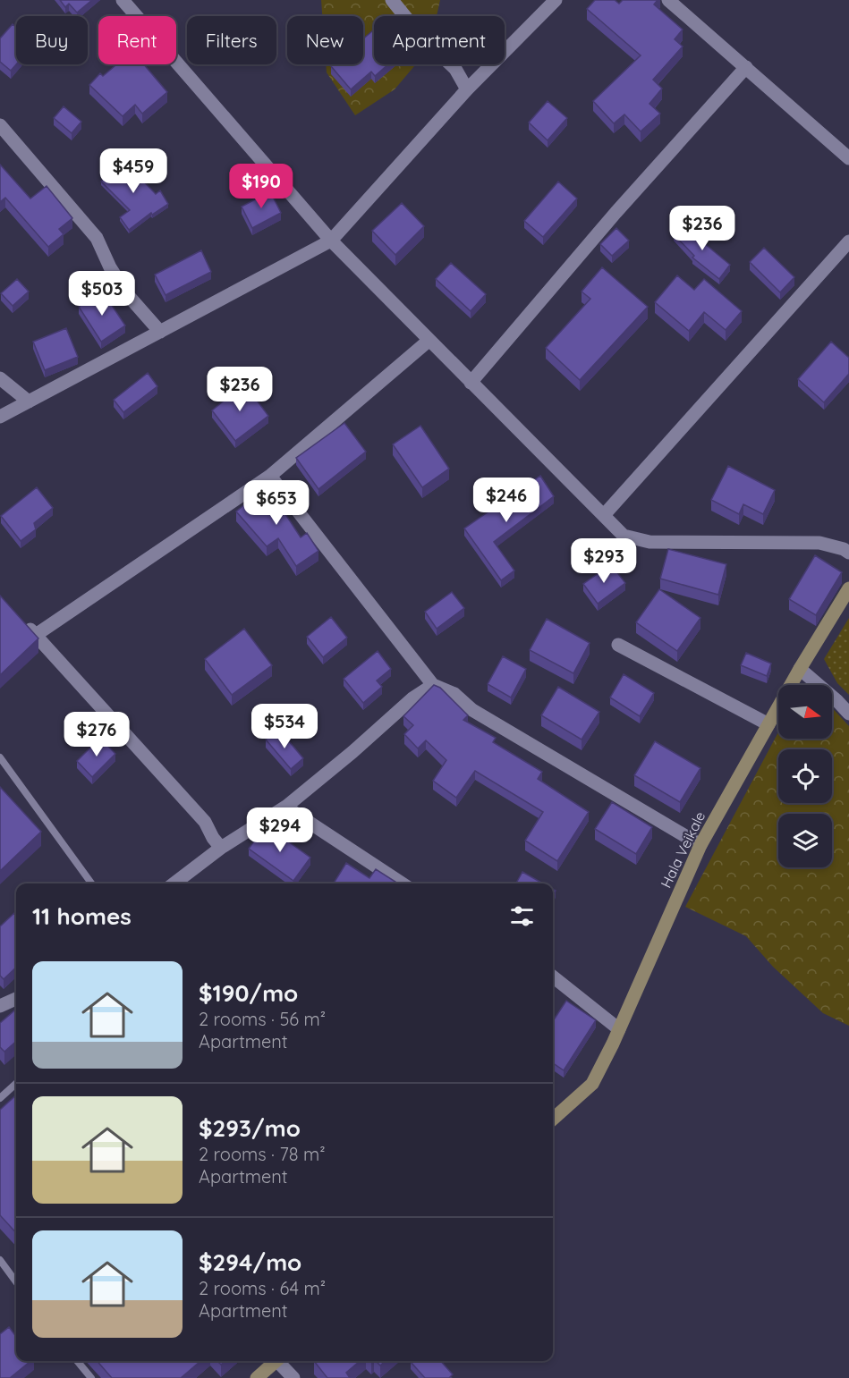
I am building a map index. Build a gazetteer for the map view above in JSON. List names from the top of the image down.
{
  "streets": {
    "street": ["Hala Veikale"]
  },
  "north": "right",
  "page": {
    "chip": [
      "Buy",
      "Rent",
      "Filters",
      "New",
      "Apartment"
    ],
    "price": [
      "$459",
      "$190",
      "$236",
      "$503",
      "$236",
      "$246",
      "$653",
      "$293",
      "$534",
      "$276",
      "$294"
    ],
    "heading": "11 homes",
    "list": [
      {
        "name": "$190/mo",
        "note": "2 rooms · 56 m² · Apartment"
      },
      {
        "name": "$293/mo",
        "note": "2 rooms · 78 m² · Apartment"
      },
      {
        "name": "$294/mo",
        "note": "2 rooms · 64 m² · Apartment"
      }
    ]
  }
}
